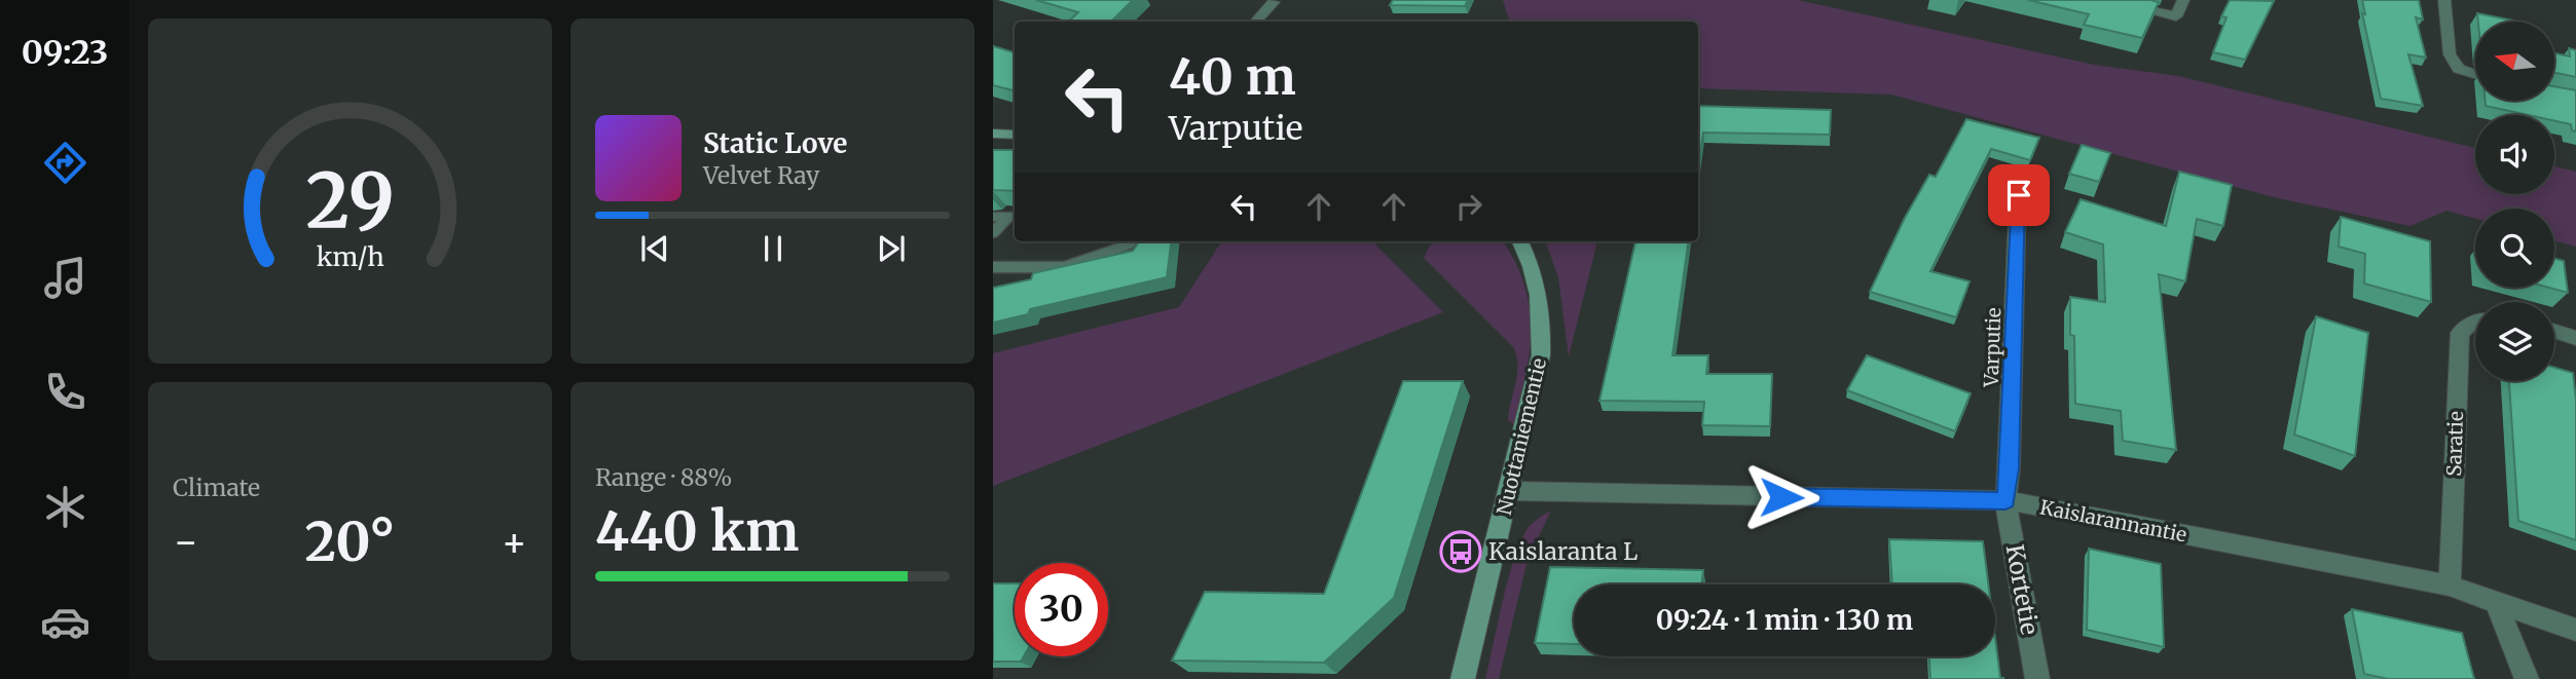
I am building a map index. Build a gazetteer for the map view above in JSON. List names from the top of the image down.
{
  "streets": {
    "street": [
      "Varputie",
      "Nuottaniementie",
      "Saratie",
      "Kaislarannantie",
      "Kortetie"
    ]
  },
  "crossings": [
    ["Varputie", "Kaislarannantie"],
    ["Varputie", "Kortetie"],
    ["Nuottaniementie", "Kaislarannantie"],
    ["Saratie", "Kaislarannantie"],
    ["Kaislarannantie", "Kortetie"]
  ],
  "places": {
    "bus stop": ["Kaislaranta L"]
  },
  "north": "left",
  "page": {
    "tabs": "09:23",
    "turn": ["40 m", "Varputie"],
    "song": ["Static Love", "Velvet Ray"],
    "tile": [
      "Climate",
      ["Range · 88%", "440 km"]
    ],
    "heat": ["−", "20°", "+"],
    "limit": "30",
    "trip": "09:24 · 1 min · 130 m",
    "gauge": ["29", "km/h"]
  }
}
